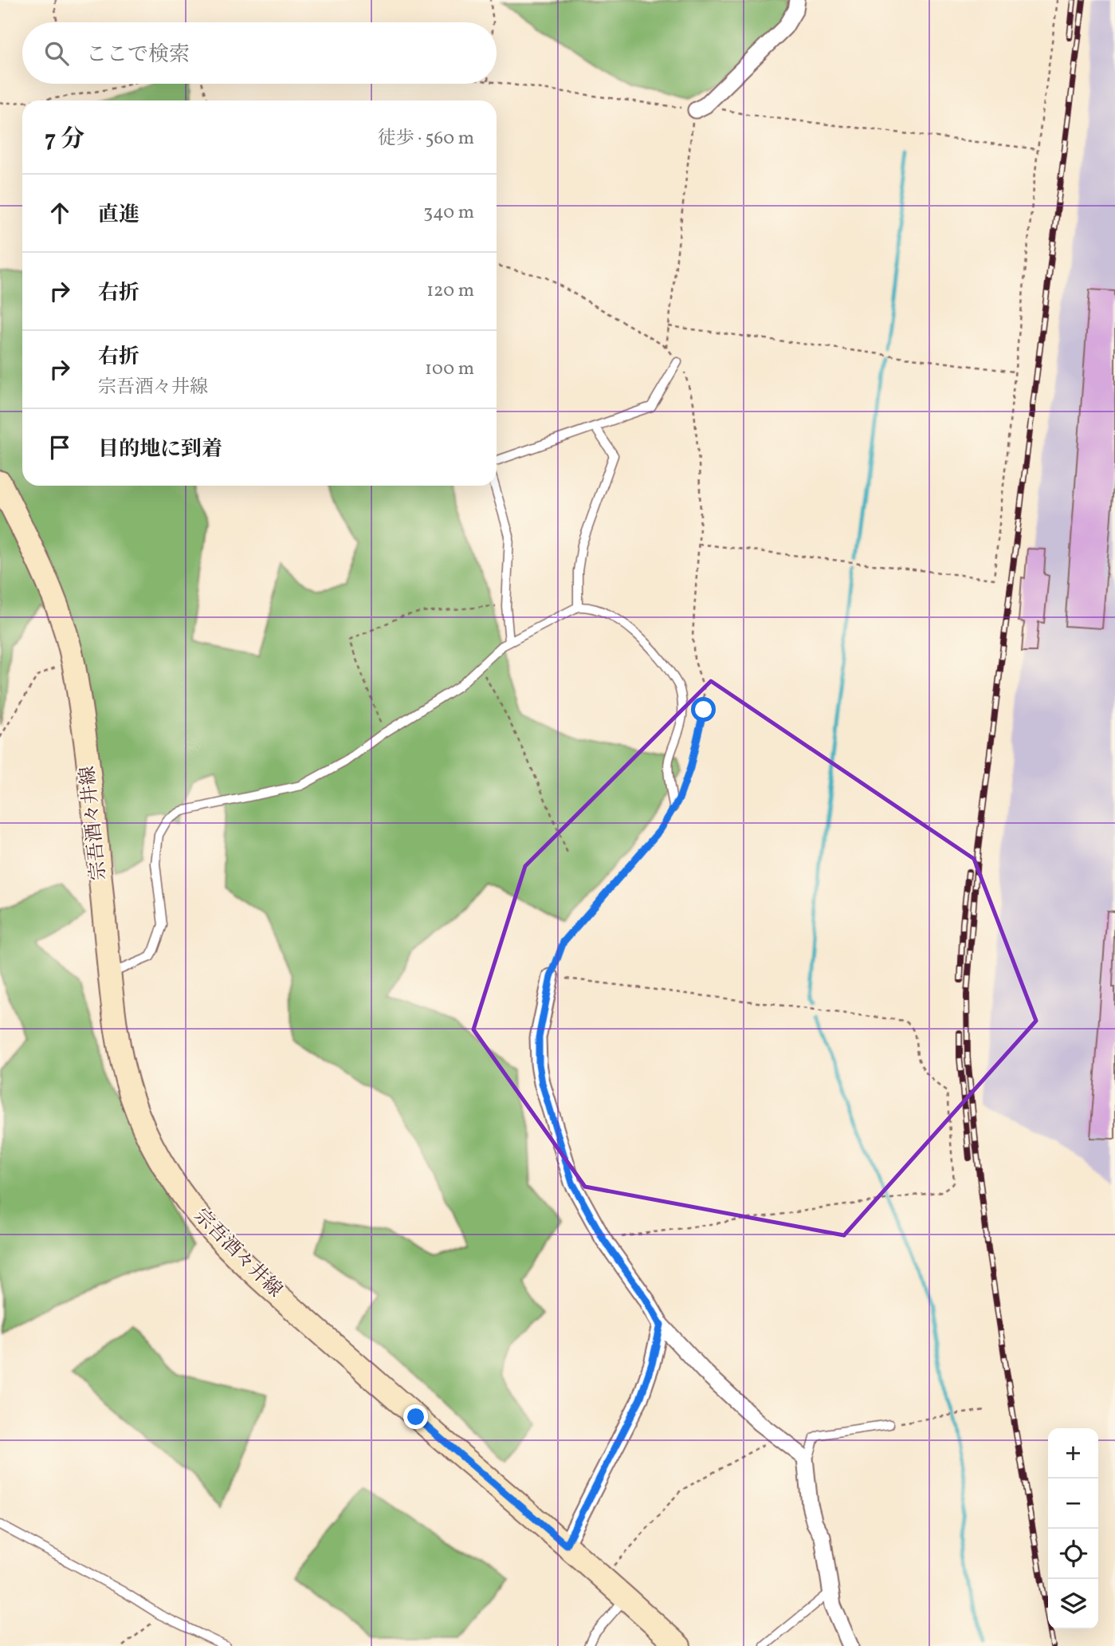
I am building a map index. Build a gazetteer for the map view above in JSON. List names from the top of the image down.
{
  "streets": {
    "main road": ["宗吾酒々井線"]
  },
  "page": {
    "search": "ここで検索",
    "heading": ["7 分", "徒歩 · 560 m"],
    "list": [
      ["直進", "340 m"],
      ["右折", "120 m"],
      ["右折", "宗吾酒々井線", "100 m"],
      "目的地に到着"
    ],
    "map_buttons": ["+", "−"]
  }
}
